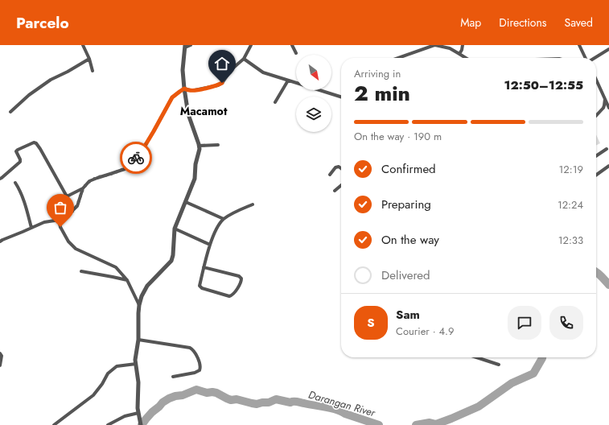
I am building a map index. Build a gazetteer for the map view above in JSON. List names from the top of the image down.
{
  "districts": ["Macamot"],
  "water": ["Darangan River"],
  "north": "bottom right",
  "page": {
    "header": "Parcelo",
    "nav": ["Map", "Directions", "Saved"],
    "heading": ["2 min", "Arriving in", "12:50–12:55"],
    "panel": ["Sam", "Courier · 4.9"],
    "bar": "On the way · 190 m",
    "list": [
      ["Confirmed", "12:19"],
      ["Preparing", "12:24"],
      ["On the way", "12:33"],
      "Delivered"
    ],
    "round": "S"
  }
}
